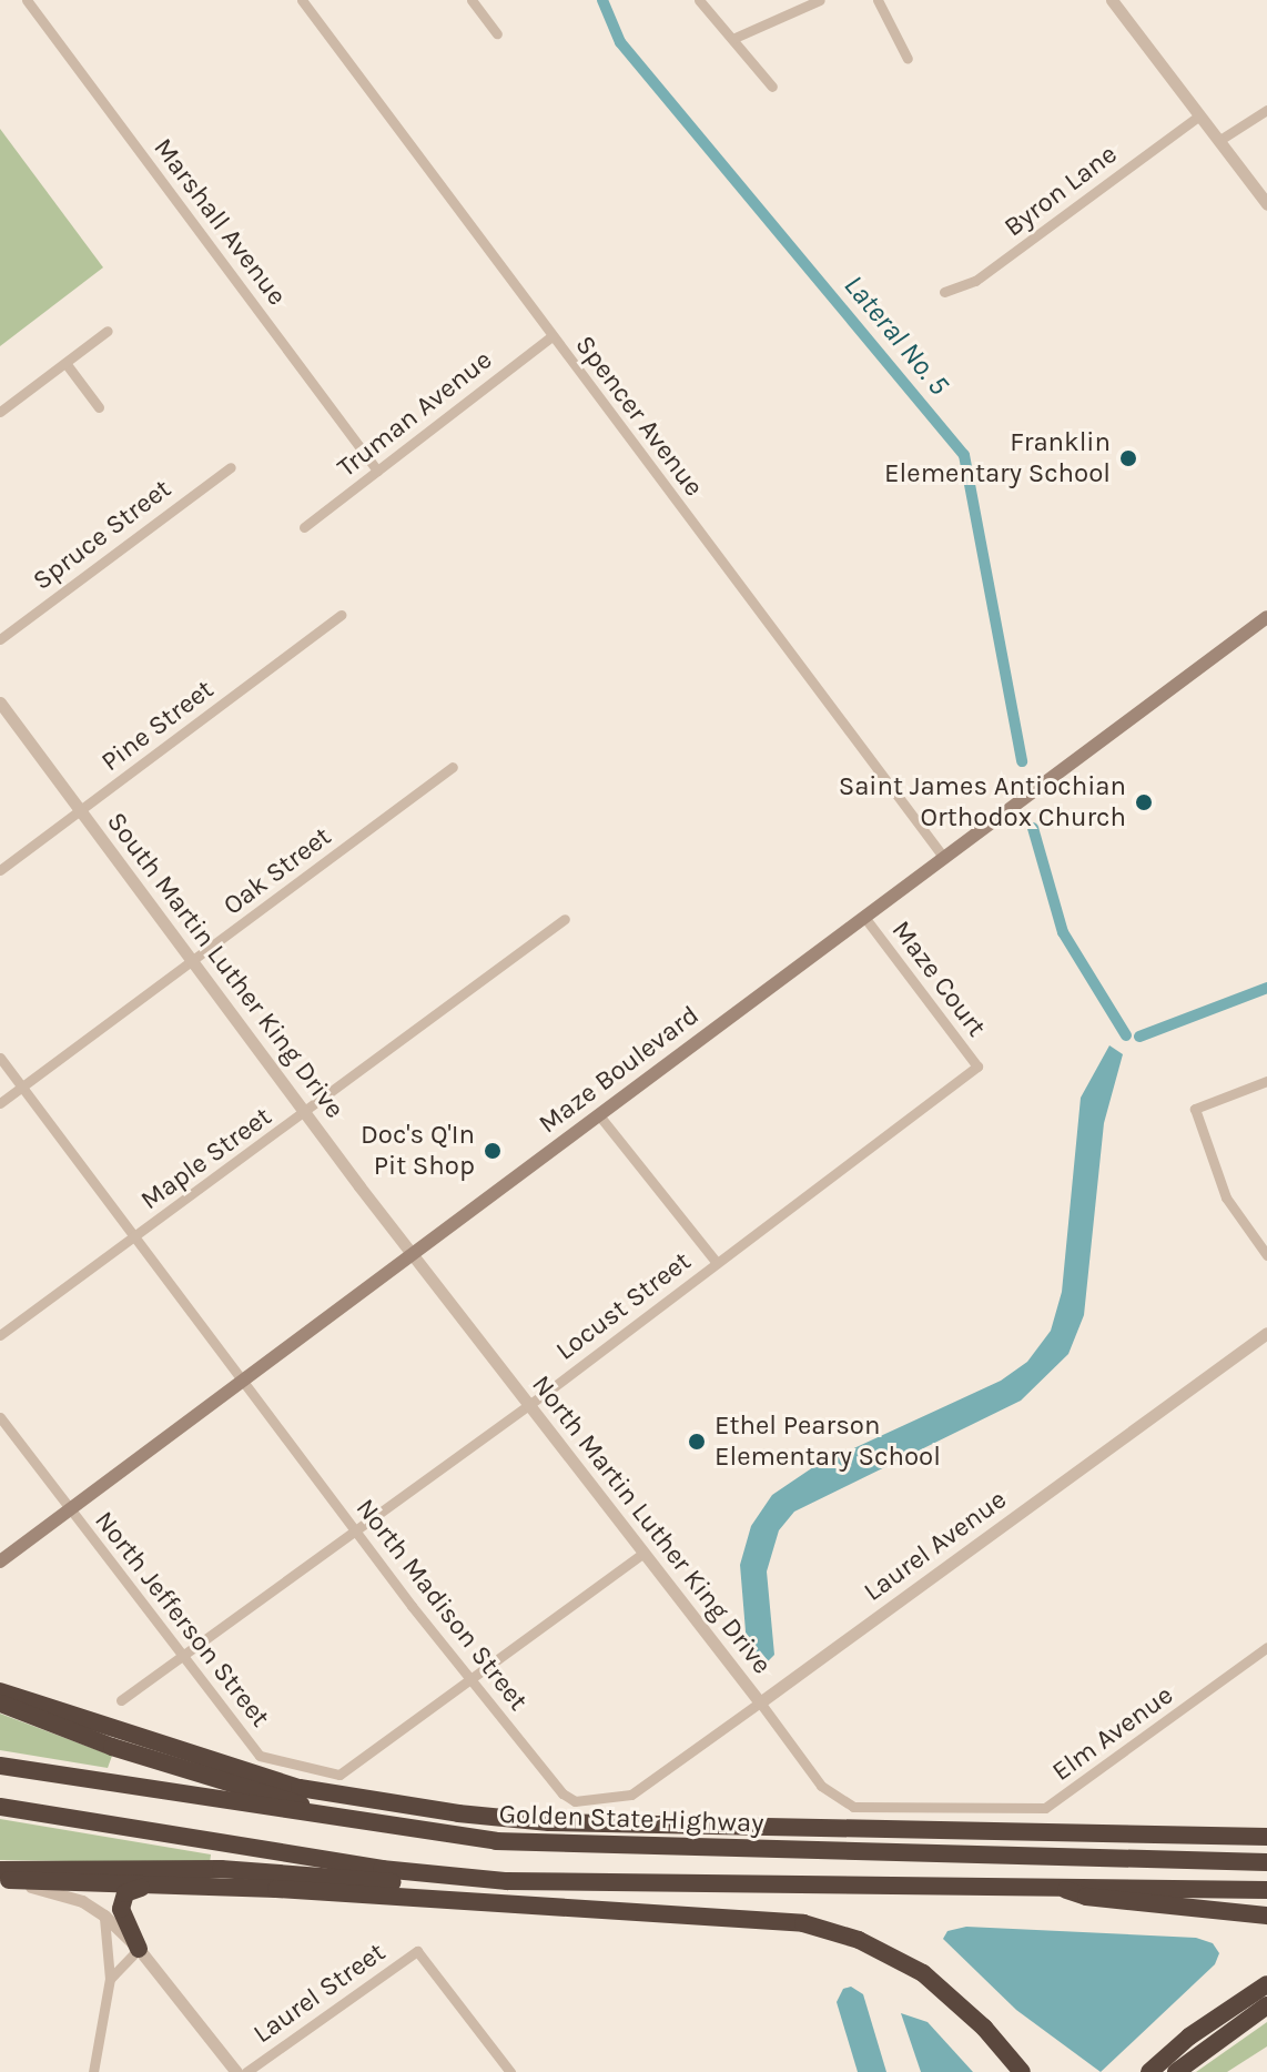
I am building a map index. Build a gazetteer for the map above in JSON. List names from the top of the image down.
{
  "streets": {
    "highway": ["Golden State Highway"],
    "main road": ["Maze Boulevard"],
    "street": [
      "Byron Lane",
      "Marshall Avenue",
      "Truman Avenue",
      "Spencer Avenue",
      "Spruce Street",
      "Pine Street",
      "Oak Street",
      "South Martin Luther King Drive",
      "Maze Court",
      "Maple Street",
      "Locust Street",
      "North Martin Luther King Drive",
      "Laurel Avenue",
      "North Madison Street",
      "North Jefferson Street",
      "Elm Avenue",
      "Laurel Street"
    ]
  },
  "crossings": [
    ["Marshall Avenue", "Truman Avenue"],
    ["Truman Avenue", "Spencer Avenue"],
    ["Spencer Avenue", "Maze Boulevard"],
    ["Pine Street", "South Martin Luther King Drive"],
    ["Oak Street", "South Martin Luther King Drive"],
    ["Oak Street", "North Madison Street"],
    ["South Martin Luther King Drive", "Maze Boulevard"],
    ["South Martin Luther King Drive", "Maple Street"],
    ["South Martin Luther King Drive", "North Martin Luther King Drive"],
    ["Maze Court", "Maze Boulevard"],
    ["Maze Court", "Locust Street"],
    ["Maze Boulevard", "North Martin Luther King Drive"],
    ["Maze Boulevard", "North Madison Street"],
    ["Maze Boulevard", "North Jefferson Street"],
    ["Maple Street", "North Madison Street"],
    ["Locust Street", "North Martin Luther King Drive"],
    ["Locust Street", "North Madison Street"],
    ["Locust Street", "North Jefferson Street"],
    ["North Martin Luther King Drive", "Laurel Avenue"],
    ["North Martin Luther King Drive", "Elm Avenue"],
    ["Laurel Avenue", "North Madison Street"],
    ["North Madison Street", "North Jefferson Street"]
  ],
  "water": ["Lateral No. 5"],
  "places": [
    "Franklin Elementary School",
    "Saint James Antiochian Orthodox Church",
    "Doc's Q'In Pit Shop",
    "Ethel Pearson Elementary School"
  ]
}
